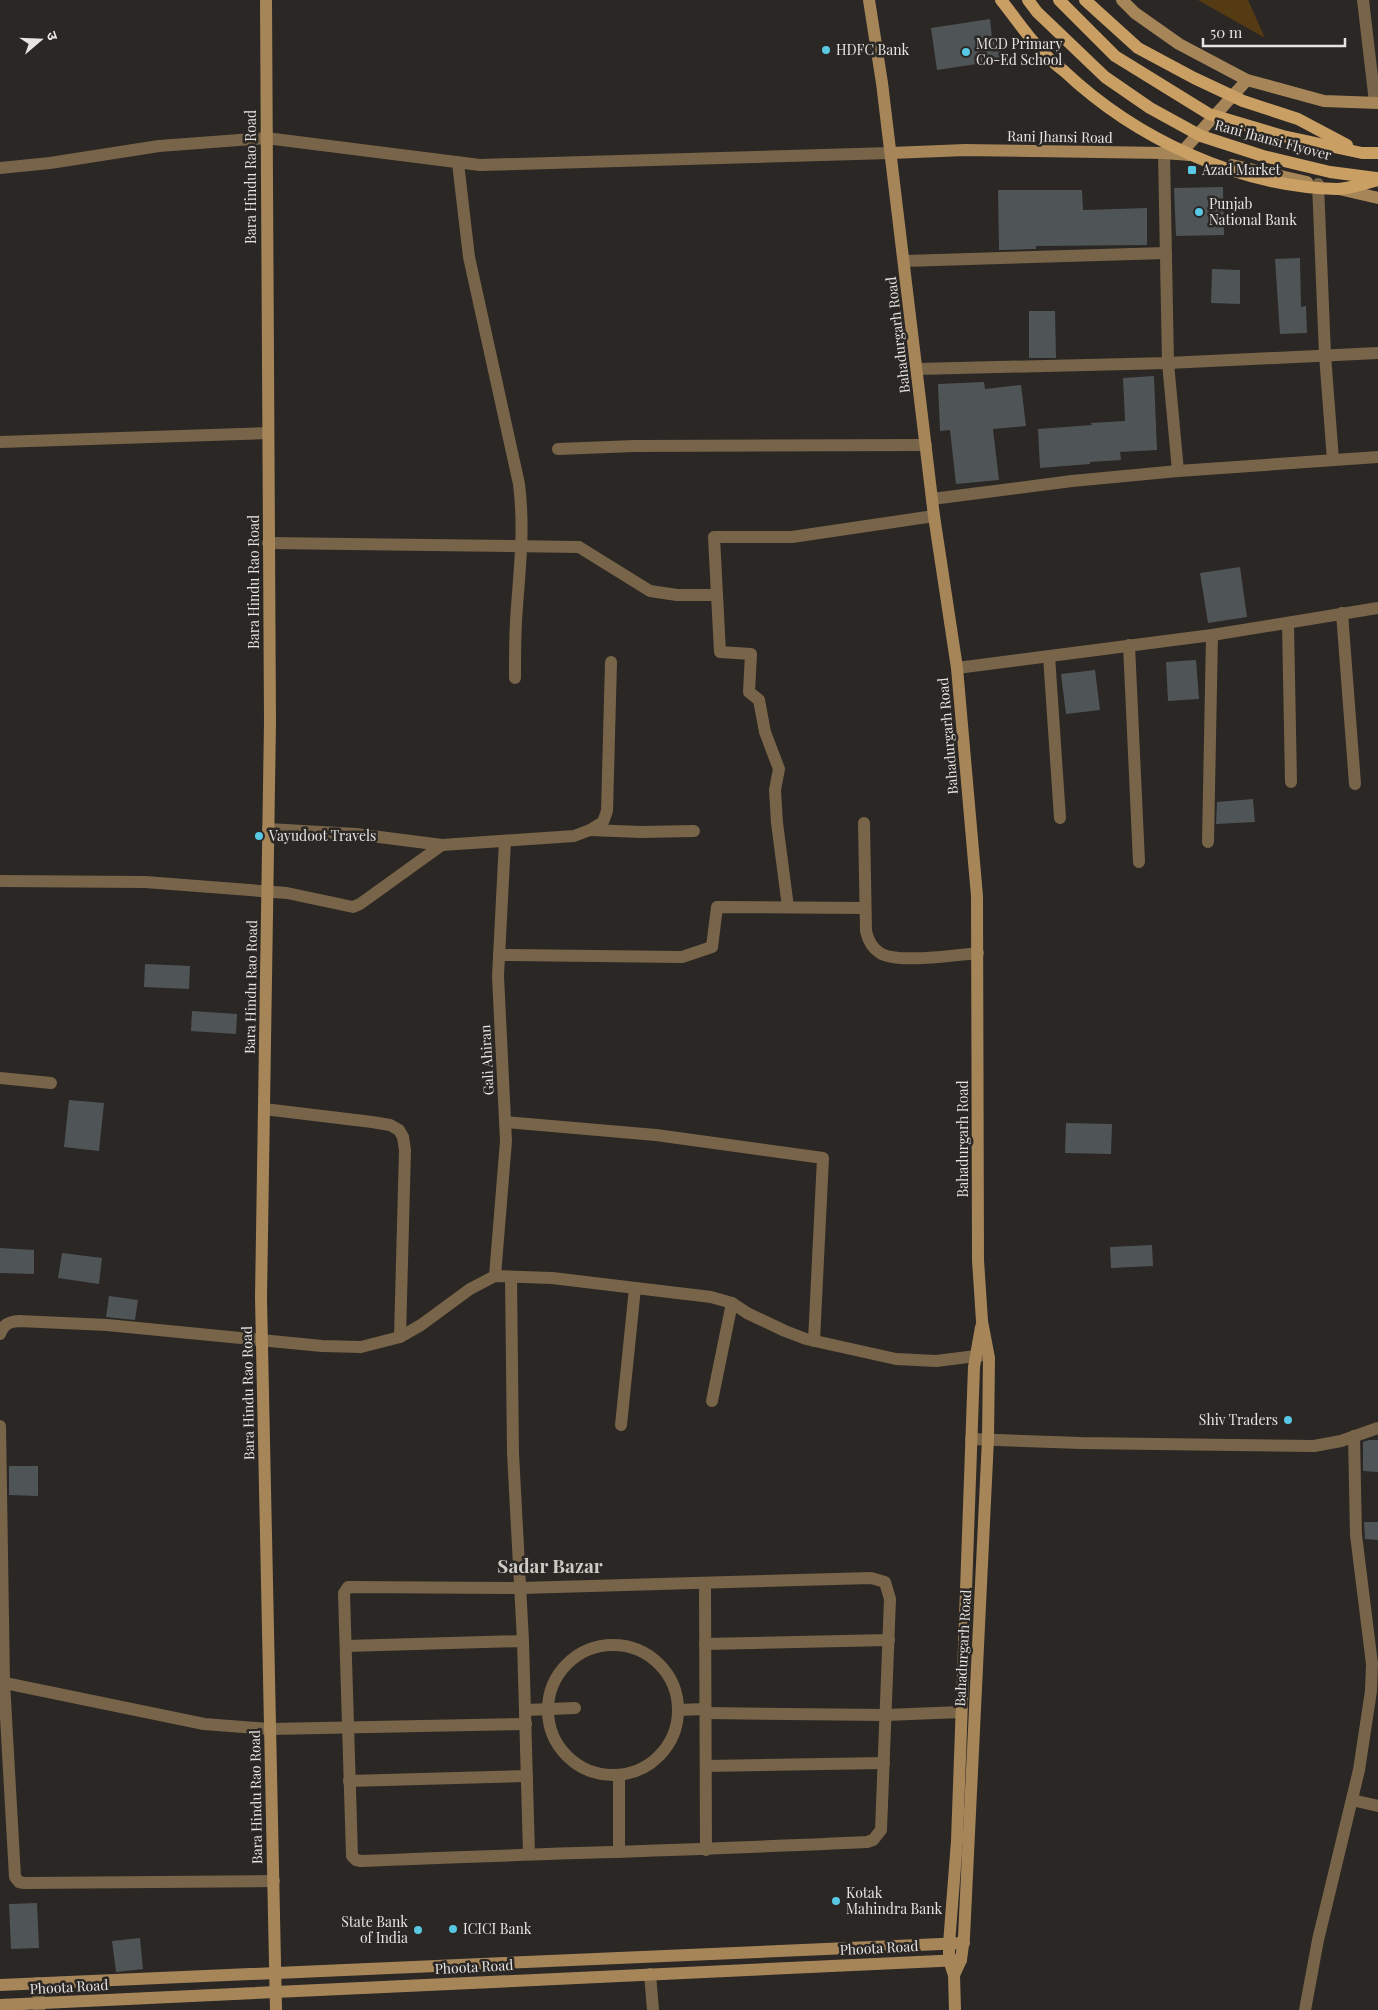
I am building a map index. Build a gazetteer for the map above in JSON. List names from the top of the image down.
{
  "streets": {
    "main road": ["Rani Jhansi Flyover"],
    "street": [
      "Rani Jhansi Road",
      "Bara Hindu Rao Road",
      "Bahadurgarh Road",
      "Gali Ahiran",
      "Phoota Road"
    ]
  },
  "crossings": [
    ["Rani Jhansi Road", "Bahadurgarh Road"],
    ["Bara Hindu Rao Road", "Phoota Road"],
    ["Bahadurgarh Road", "Phoota Road"]
  ],
  "districts": ["Sadar Bazar"],
  "places": {
    "other": [
      "HDFC Bank",
      "MCD Primary Co-Ed School",
      "Punjab National Bank",
      "Vayudoot Travels",
      "Shiv Traders",
      "Kotak Mahindra Bank",
      "ICICI Bank",
      "State Bank of India"
    ],
    "transit": ["Azad Market"]
  },
  "scale_bar": "50 m",
  "north": "right"
}
